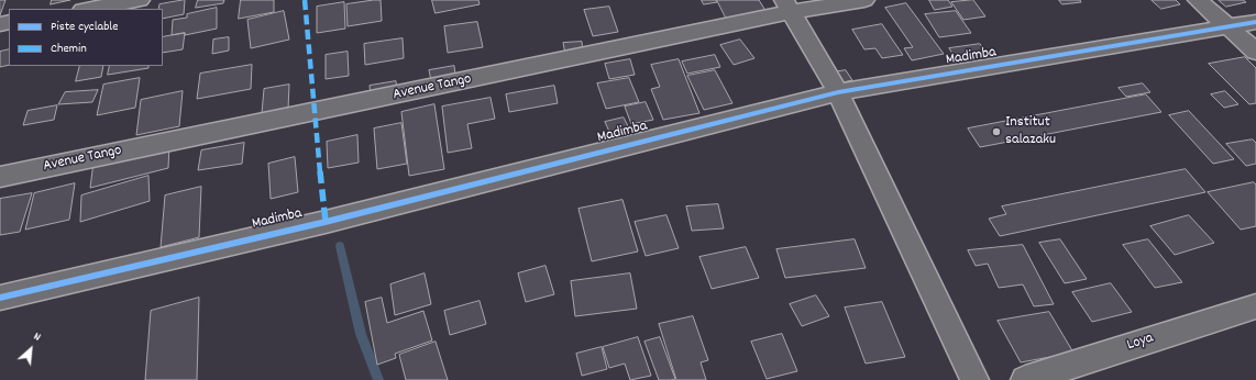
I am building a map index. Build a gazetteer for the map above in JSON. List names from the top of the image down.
{
  "streets": {
    "street": ["Madimba", "Avenue Tango", "Loya"]
  },
  "places": ["Institut salazaku"],
  "legend": ["Piste cyclable", "Chemin"],
  "north": "top right"
}
